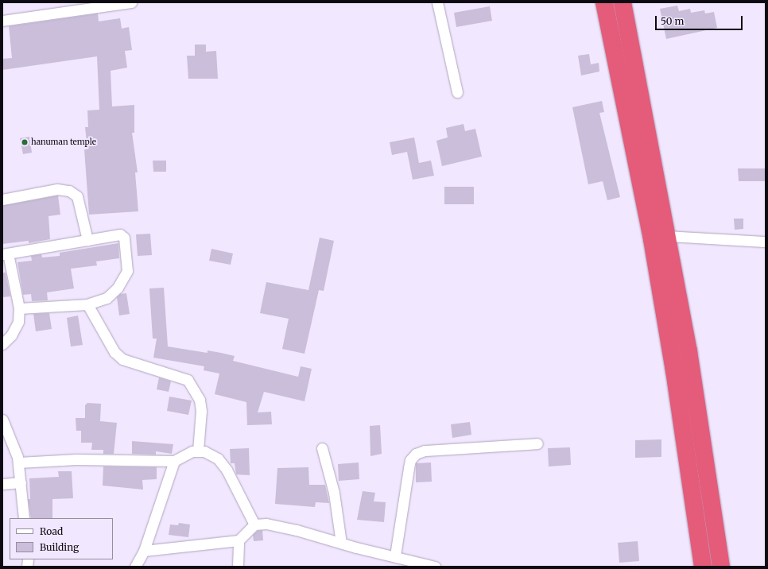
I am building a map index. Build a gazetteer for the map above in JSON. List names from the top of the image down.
{
  "places": ["hanuman temple"],
  "legend": ["Road", "Building"],
  "scale_bar": "50 m"
}
